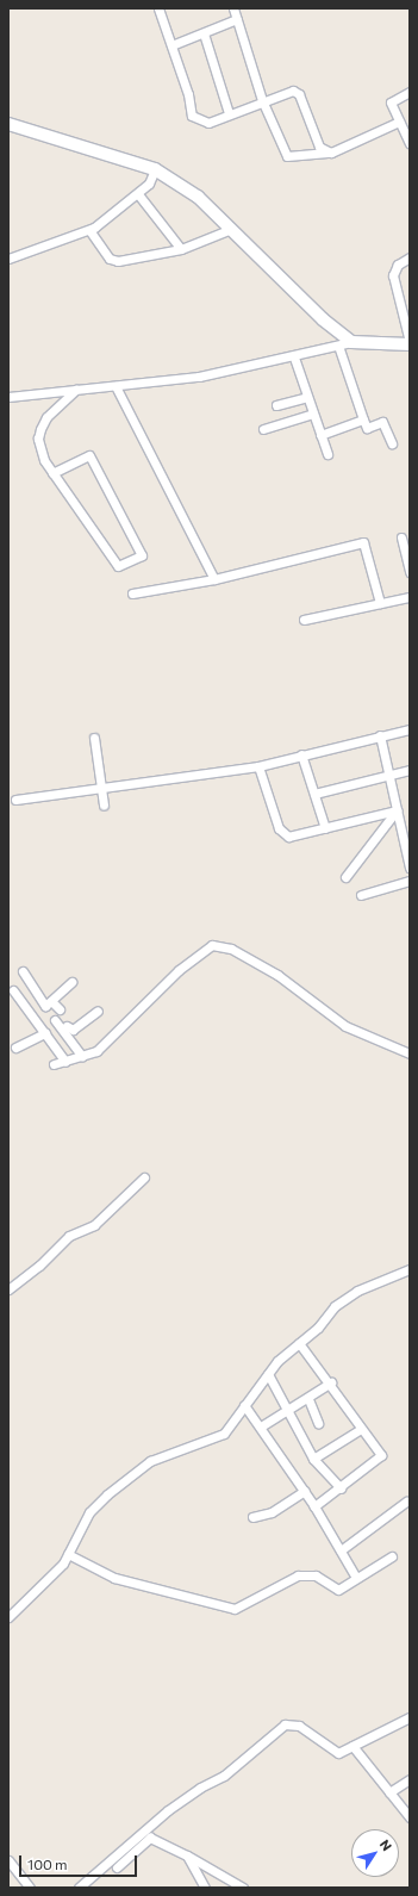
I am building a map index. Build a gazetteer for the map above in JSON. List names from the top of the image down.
{
  "scale_bar": "100 m",
  "north": "top right"
}
